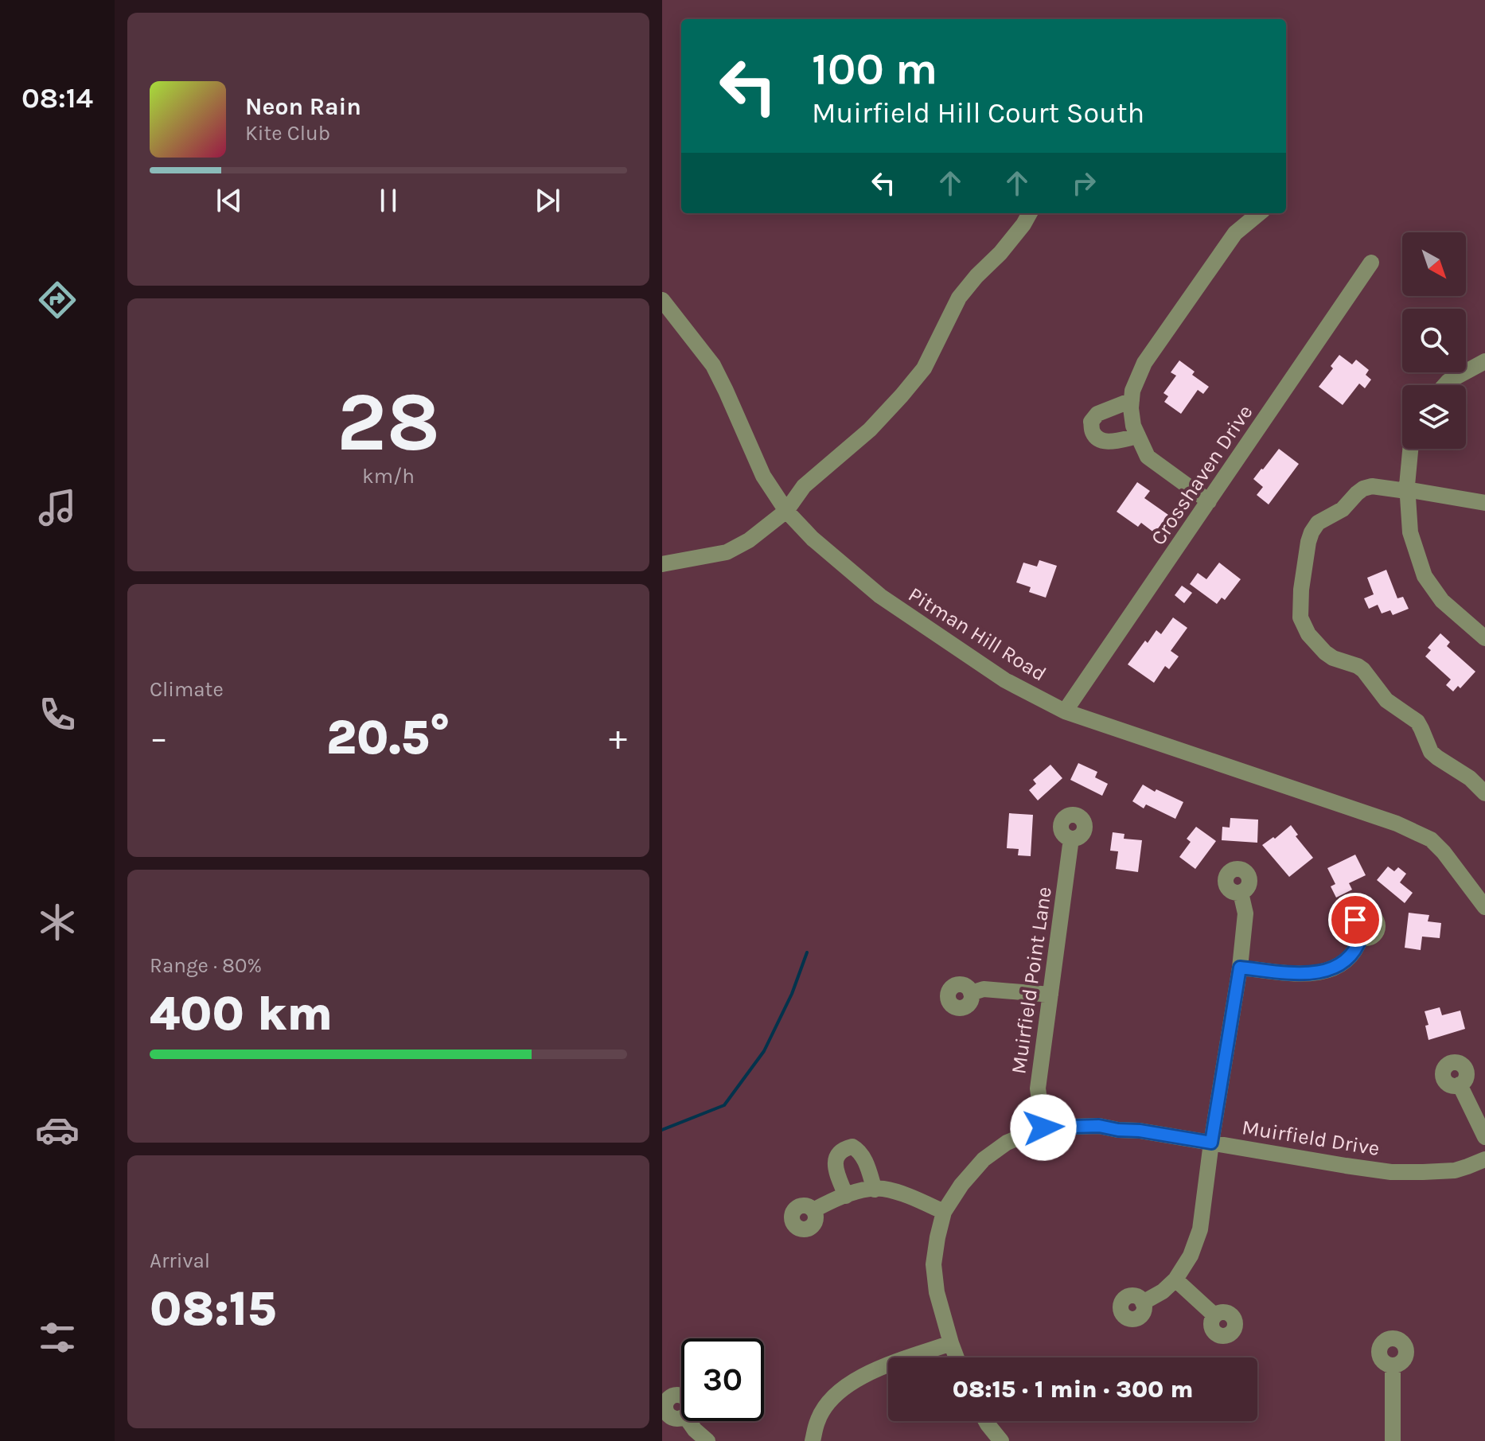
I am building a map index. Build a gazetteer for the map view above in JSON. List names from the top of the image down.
{
  "streets": {
    "street": [
      "Crosshaven Drive",
      "Pitman Hill Road",
      "Muirfield Point Lane",
      "Muirfield Drive"
    ]
  },
  "crossings": [
    ["Crosshaven Drive", "Pitman Hill Road"],
    ["Muirfield Point Lane", "Muirfield Drive"]
  ],
  "north": "bottom right",
  "page": {
    "tabs": "08:14",
    "turn": ["100 m", "Muirfield Hill Court South"],
    "song": ["Neon Rain", "Kite Club"],
    "tile": [
      ["28", "km/h"],
      "Climate",
      ["Range · 80%", "400 km"],
      ["Arrival", "08:15"]
    ],
    "heat": ["−", "20.5°", "+"],
    "limit": "30",
    "trip": "08:15 · 1 min · 300 m"
  }
}
